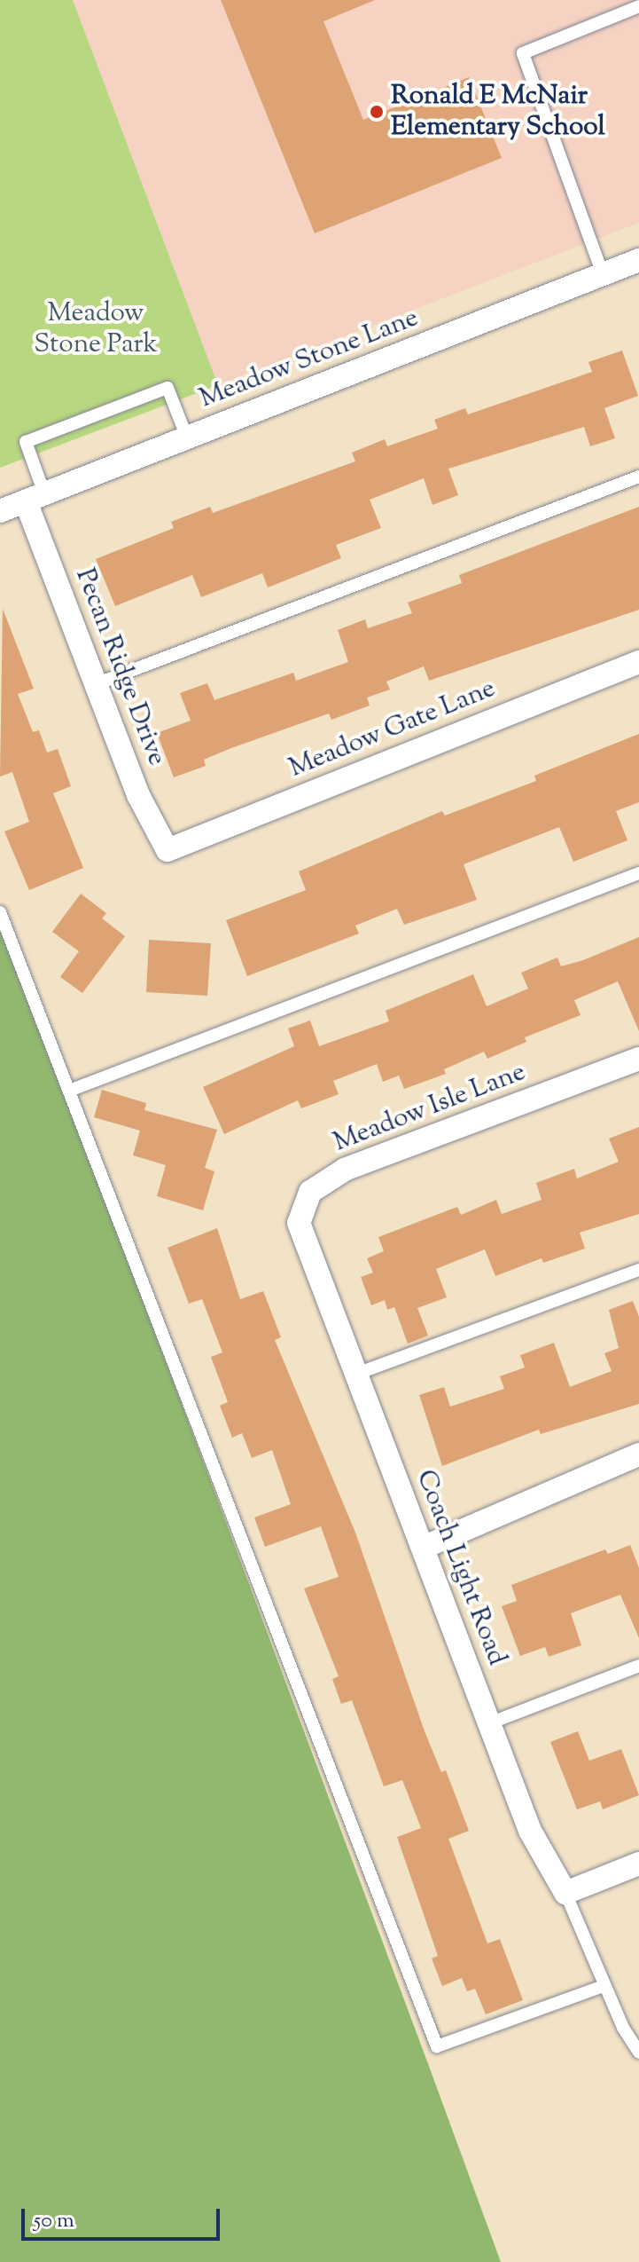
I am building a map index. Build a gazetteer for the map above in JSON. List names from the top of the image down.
{
  "streets": {
    "street": [
      "Meadow Stone Lane",
      "Pecan Ridge Drive",
      "Meadow Gate Lane",
      "Meadow Isle Lane",
      "Coach Light Road"
    ]
  },
  "crossings": [
    ["Meadow Stone Lane", "Pecan Ridge Drive"],
    ["Pecan Ridge Drive", "Meadow Gate Lane"],
    ["Meadow Isle Lane", "Coach Light Road"]
  ],
  "parks": ["Meadow Stone Park"],
  "places": ["Ronald E McNair Elementary School"],
  "scale_bar": "50 m"
}
